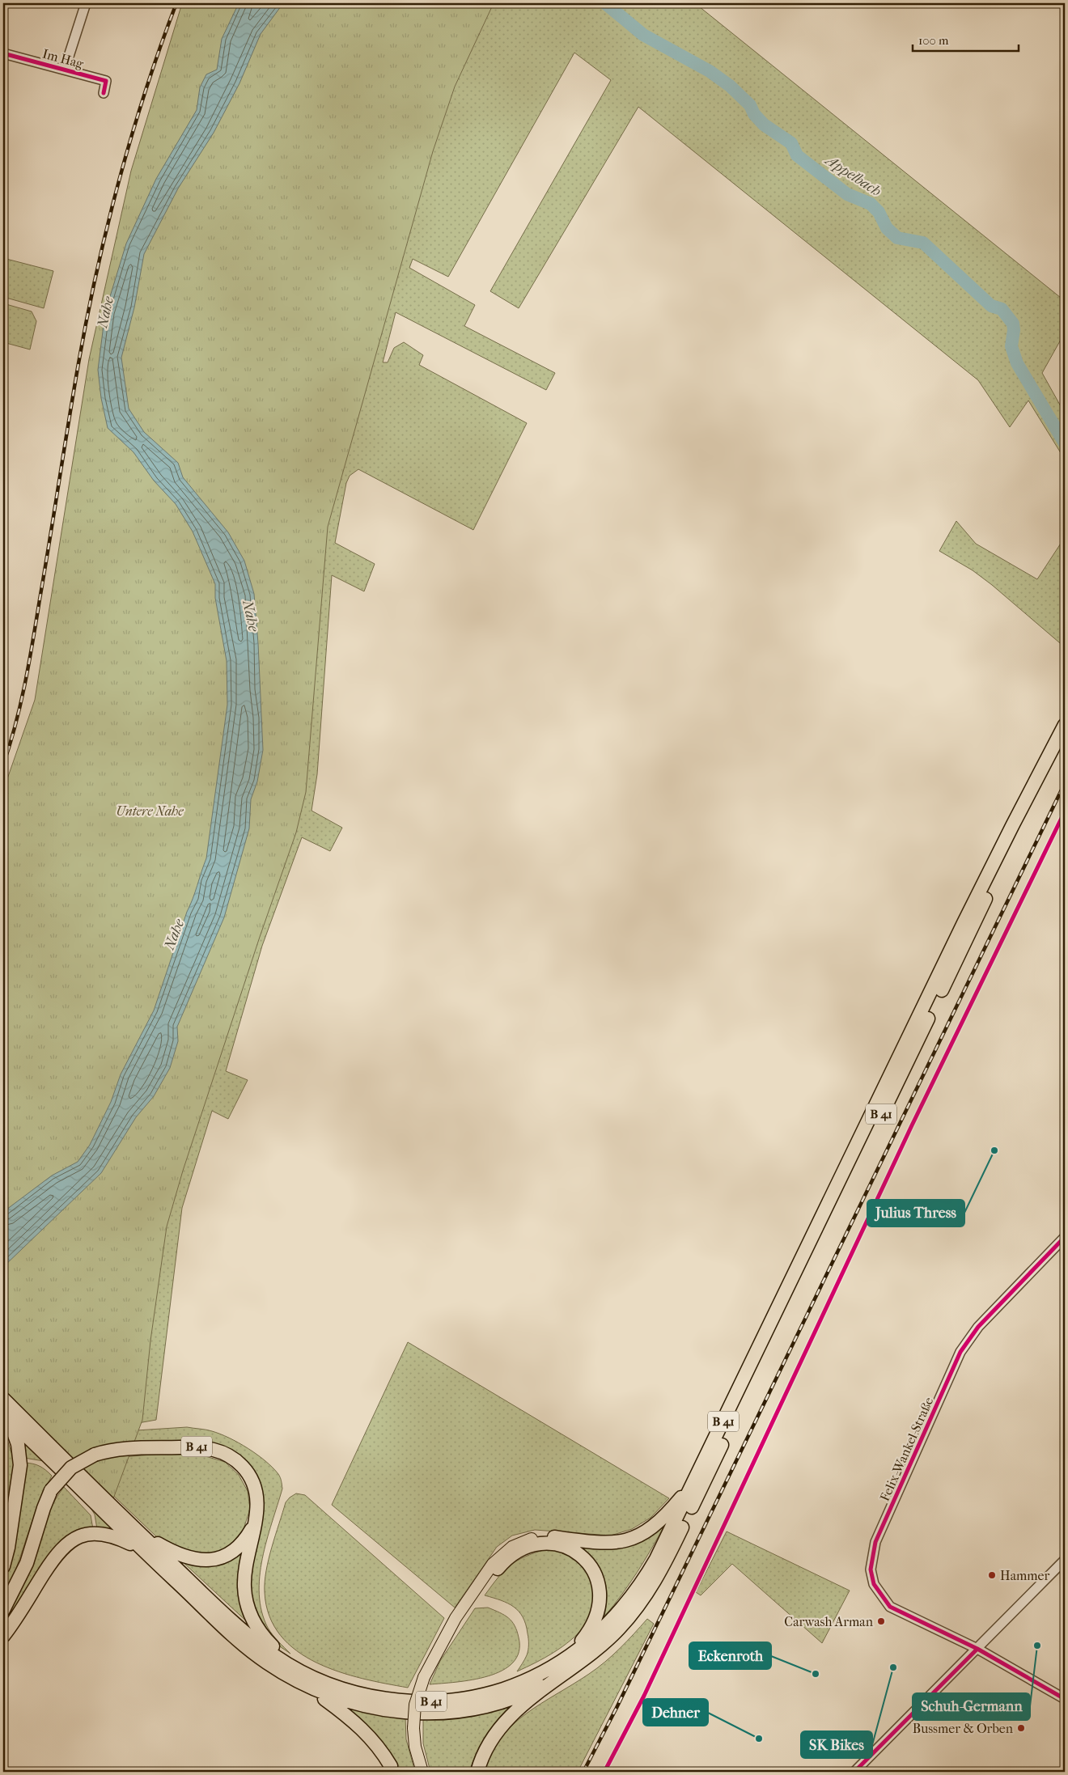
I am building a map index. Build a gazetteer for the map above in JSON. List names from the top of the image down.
{
  "streets": {
    "highway": ["B 41"],
    "street": ["Im Hag", "Felix-Wankel-Straße"]
  },
  "water": ["Appelbach", "Nahe"],
  "parks": ["Untere Nahe"],
  "places": [
    "Julius Thress",
    "Hammer",
    "Carwash Arman",
    "Schuh-Germann",
    "SK Bikes",
    "Eckenroth",
    "Bussmer & Orben",
    "Dehner"
  ],
  "scale_bar": "100 m"
}
